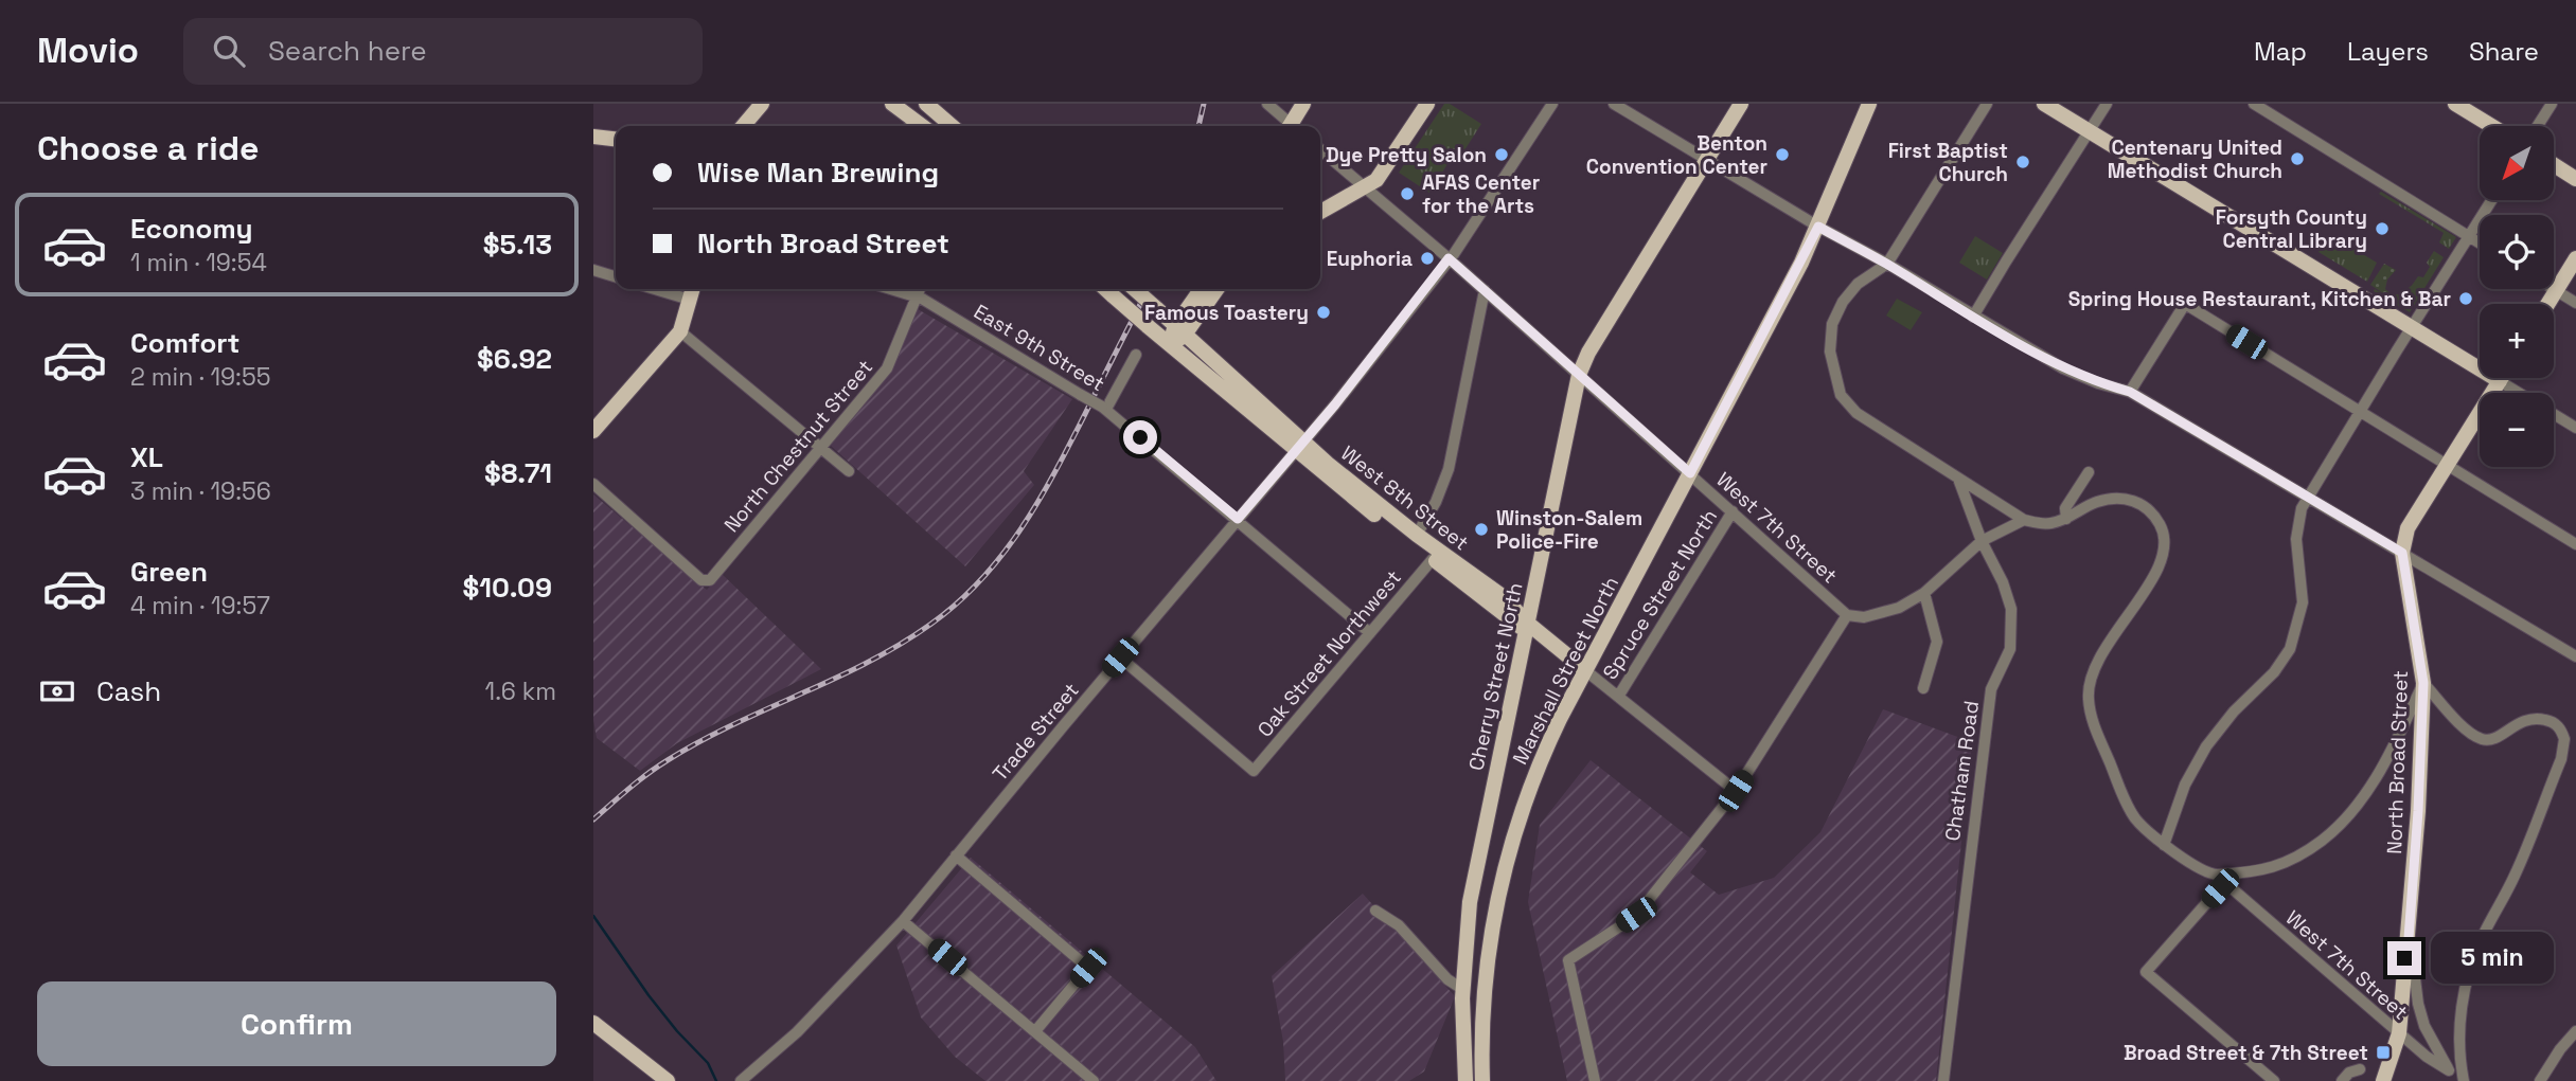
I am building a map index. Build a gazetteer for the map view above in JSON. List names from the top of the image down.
{
  "streets": {
    "main road": [
      "West 8th Street",
      "Marshall Street North",
      "Cherry Street North",
      "North Broad Street"
    ],
    "street": [
      "East 9th Street",
      "North Chestnut Street",
      "West 7th Street",
      "Spruce Street North",
      "Oak Street Northwest",
      "Trade Street",
      "Chatham Road"
    ]
  },
  "crossings": [
    ["East 9th Street", "North Chestnut Street"],
    ["East 9th Street", "Oak Street Northwest"],
    ["East 9th Street", "Trade Street"],
    ["West 8th Street", "Spruce Street North"],
    ["West 8th Street", "Oak Street Northwest"],
    ["West 8th Street", "Marshall Street North"],
    ["West 8th Street", "Cherry Street North"],
    ["West 8th Street", "Trade Street"],
    ["West 7th Street", "Spruce Street North"],
    ["West 7th Street", "Marshall Street North"],
    ["West 7th Street", "Cherry Street North"],
    ["West 7th Street", "Trade Street"],
    ["West 7th Street", "North Broad Street"],
    ["Oak Street Northwest", "Trade Street"]
  ],
  "places": {
    "other": [
      "Dye Pretty Salon",
      "Benton Convention Center",
      "Centenary United Methodist Church",
      "First Baptist Church",
      "AFAS Center for the Arts",
      "Forsyth County Central Library",
      "Euphoria",
      "Spring House Restaurant, Kitchen & Bar",
      "Famous Toastery",
      "Winston-Salem Police-Fire"
    ],
    "transit": ["Broad Street & 7th Street"]
  },
  "north": "bottom left",
  "page": {
    "header": "Movio",
    "search": "Search here",
    "nav": ["Map", "Layers", "Share"],
    "heading": "Choose a ride",
    "map_buttons": ["+", "−"],
    "banner": ["Wise Man Brewing", "North Broad Street"],
    "list": [
      {
        "name": "Economy",
        "note": "1 min · 19:54",
        "value": "$5.13"
      },
      {
        "name": "Comfort",
        "note": "2 min · 19:55",
        "value": "$6.92"
      },
      {
        "name": "XL",
        "note": "3 min · 19:56",
        "value": "$8.71"
      },
      {
        "name": "Green",
        "note": "4 min · 19:57",
        "value": "$10.09"
      }
    ],
    "pay": ["Cash", "1.6 km"],
    "bubble": "5 min",
    "buttons": "Confirm"
  }
}
